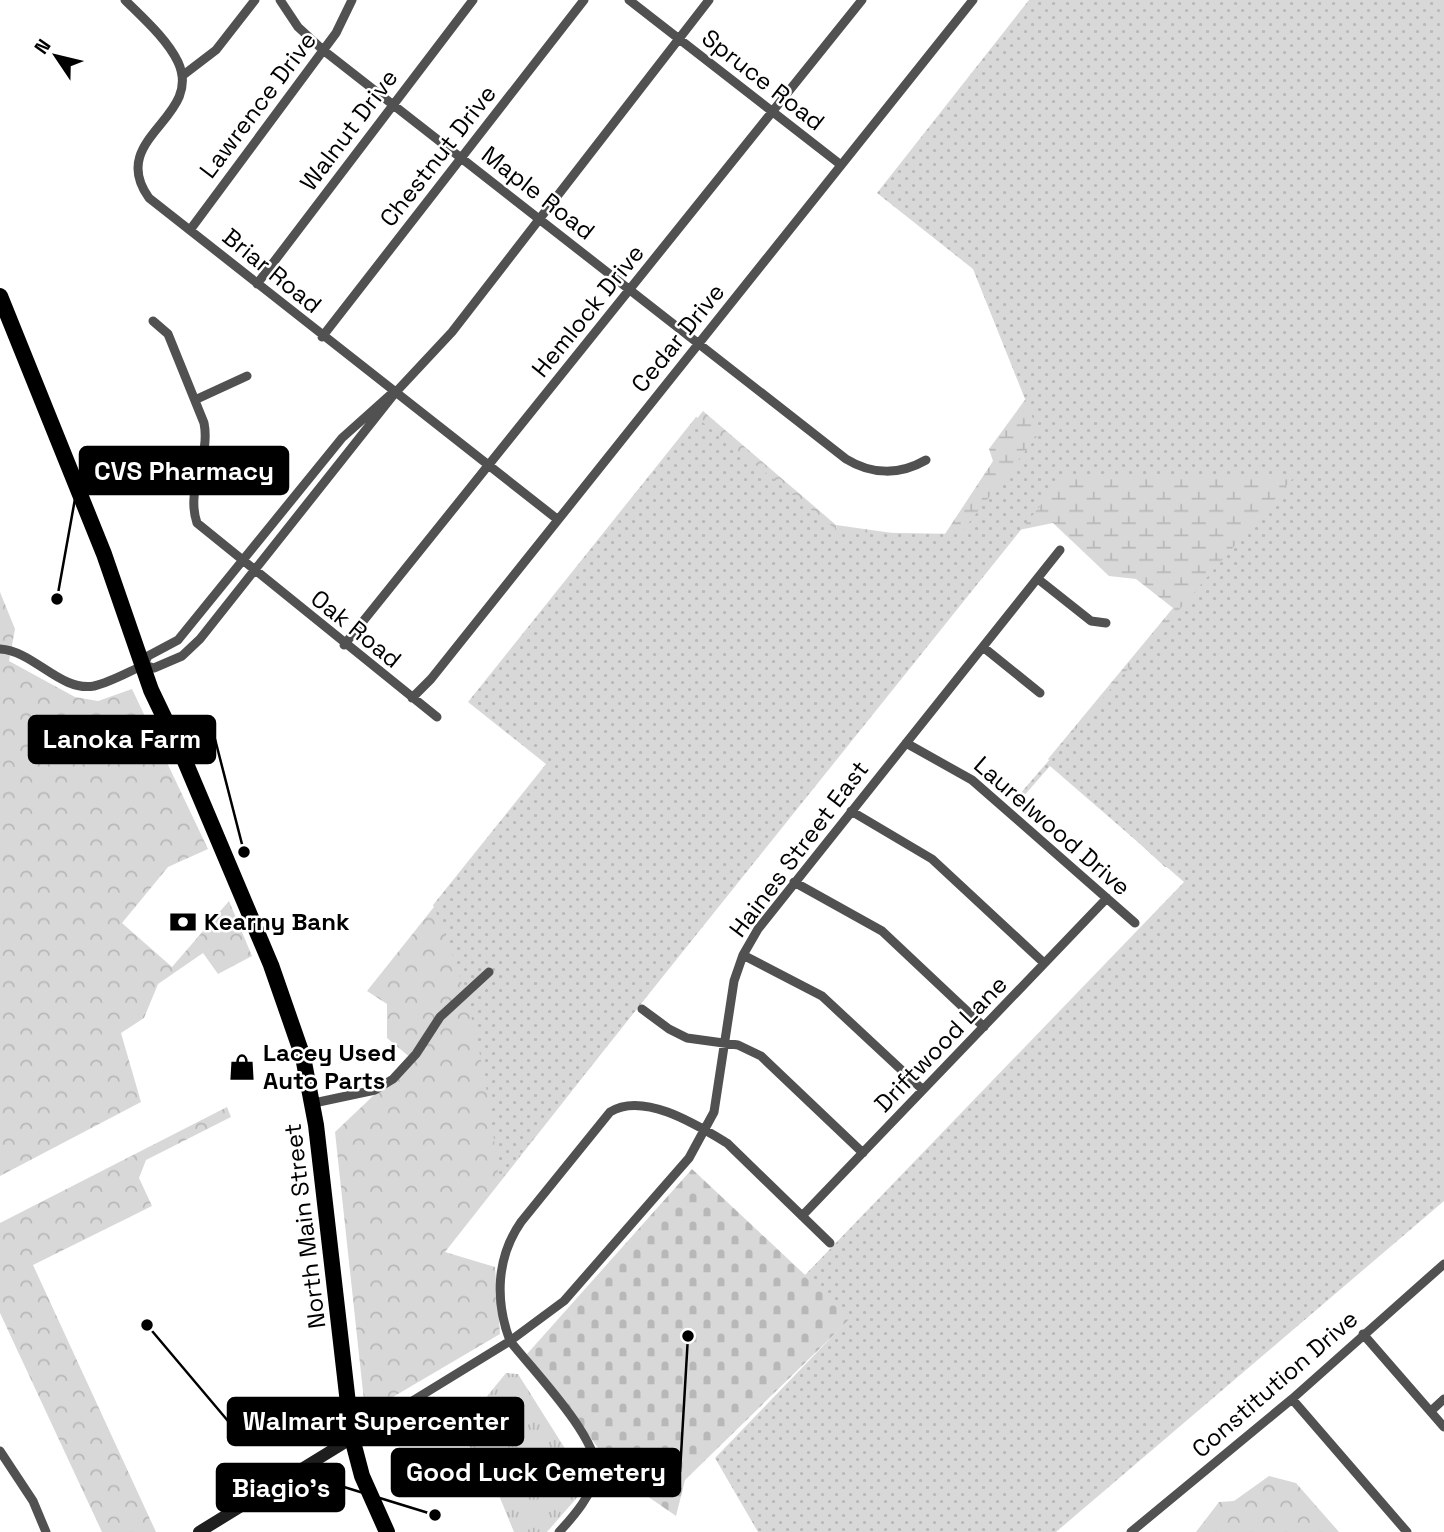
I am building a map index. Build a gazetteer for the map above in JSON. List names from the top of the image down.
{
  "streets": {
    "highway": ["North Main Street"],
    "street": [
      "Spruce Road",
      "Lawrence Drive",
      "Walnut Drive",
      "Chestnut Drive",
      "Maple Road",
      "Briar Road",
      "Hemlock Drive",
      "Cedar Drive",
      "Oak Road",
      "Laurelwood Drive",
      "Haines Street East",
      "Driftwood Lane",
      "Constitution Drive"
    ]
  },
  "crossings": [
    ["Spruce Road", "Hemlock Drive"],
    ["Spruce Road", "Cedar Drive"],
    ["Lawrence Drive", "Maple Road"],
    ["Lawrence Drive", "Briar Road"],
    ["Walnut Drive", "Maple Road"],
    ["Walnut Drive", "Briar Road"],
    ["Chestnut Drive", "Maple Road"],
    ["Chestnut Drive", "Briar Road"],
    ["Maple Road", "Hemlock Drive"],
    ["Maple Road", "Cedar Drive"],
    ["Briar Road", "Hemlock Drive"],
    ["Briar Road", "Cedar Drive"],
    ["Hemlock Drive", "Oak Road"],
    ["Cedar Drive", "Oak Road"],
    ["Laurelwood Drive", "Haines Street East"],
    ["Laurelwood Drive", "Driftwood Lane"],
    ["Haines Street East", "North Main Street"]
  ],
  "places": {
    "other": [
      "CVS Pharmacy",
      "Lanoka Farm",
      "Walmart Supercenter",
      "Good Luck Cemetery",
      "Biagio's"
    ],
    "bank": ["Kearny Bank"],
    "shop": ["Lacey Used Auto Parts"]
  },
  "north": "top left"
}
